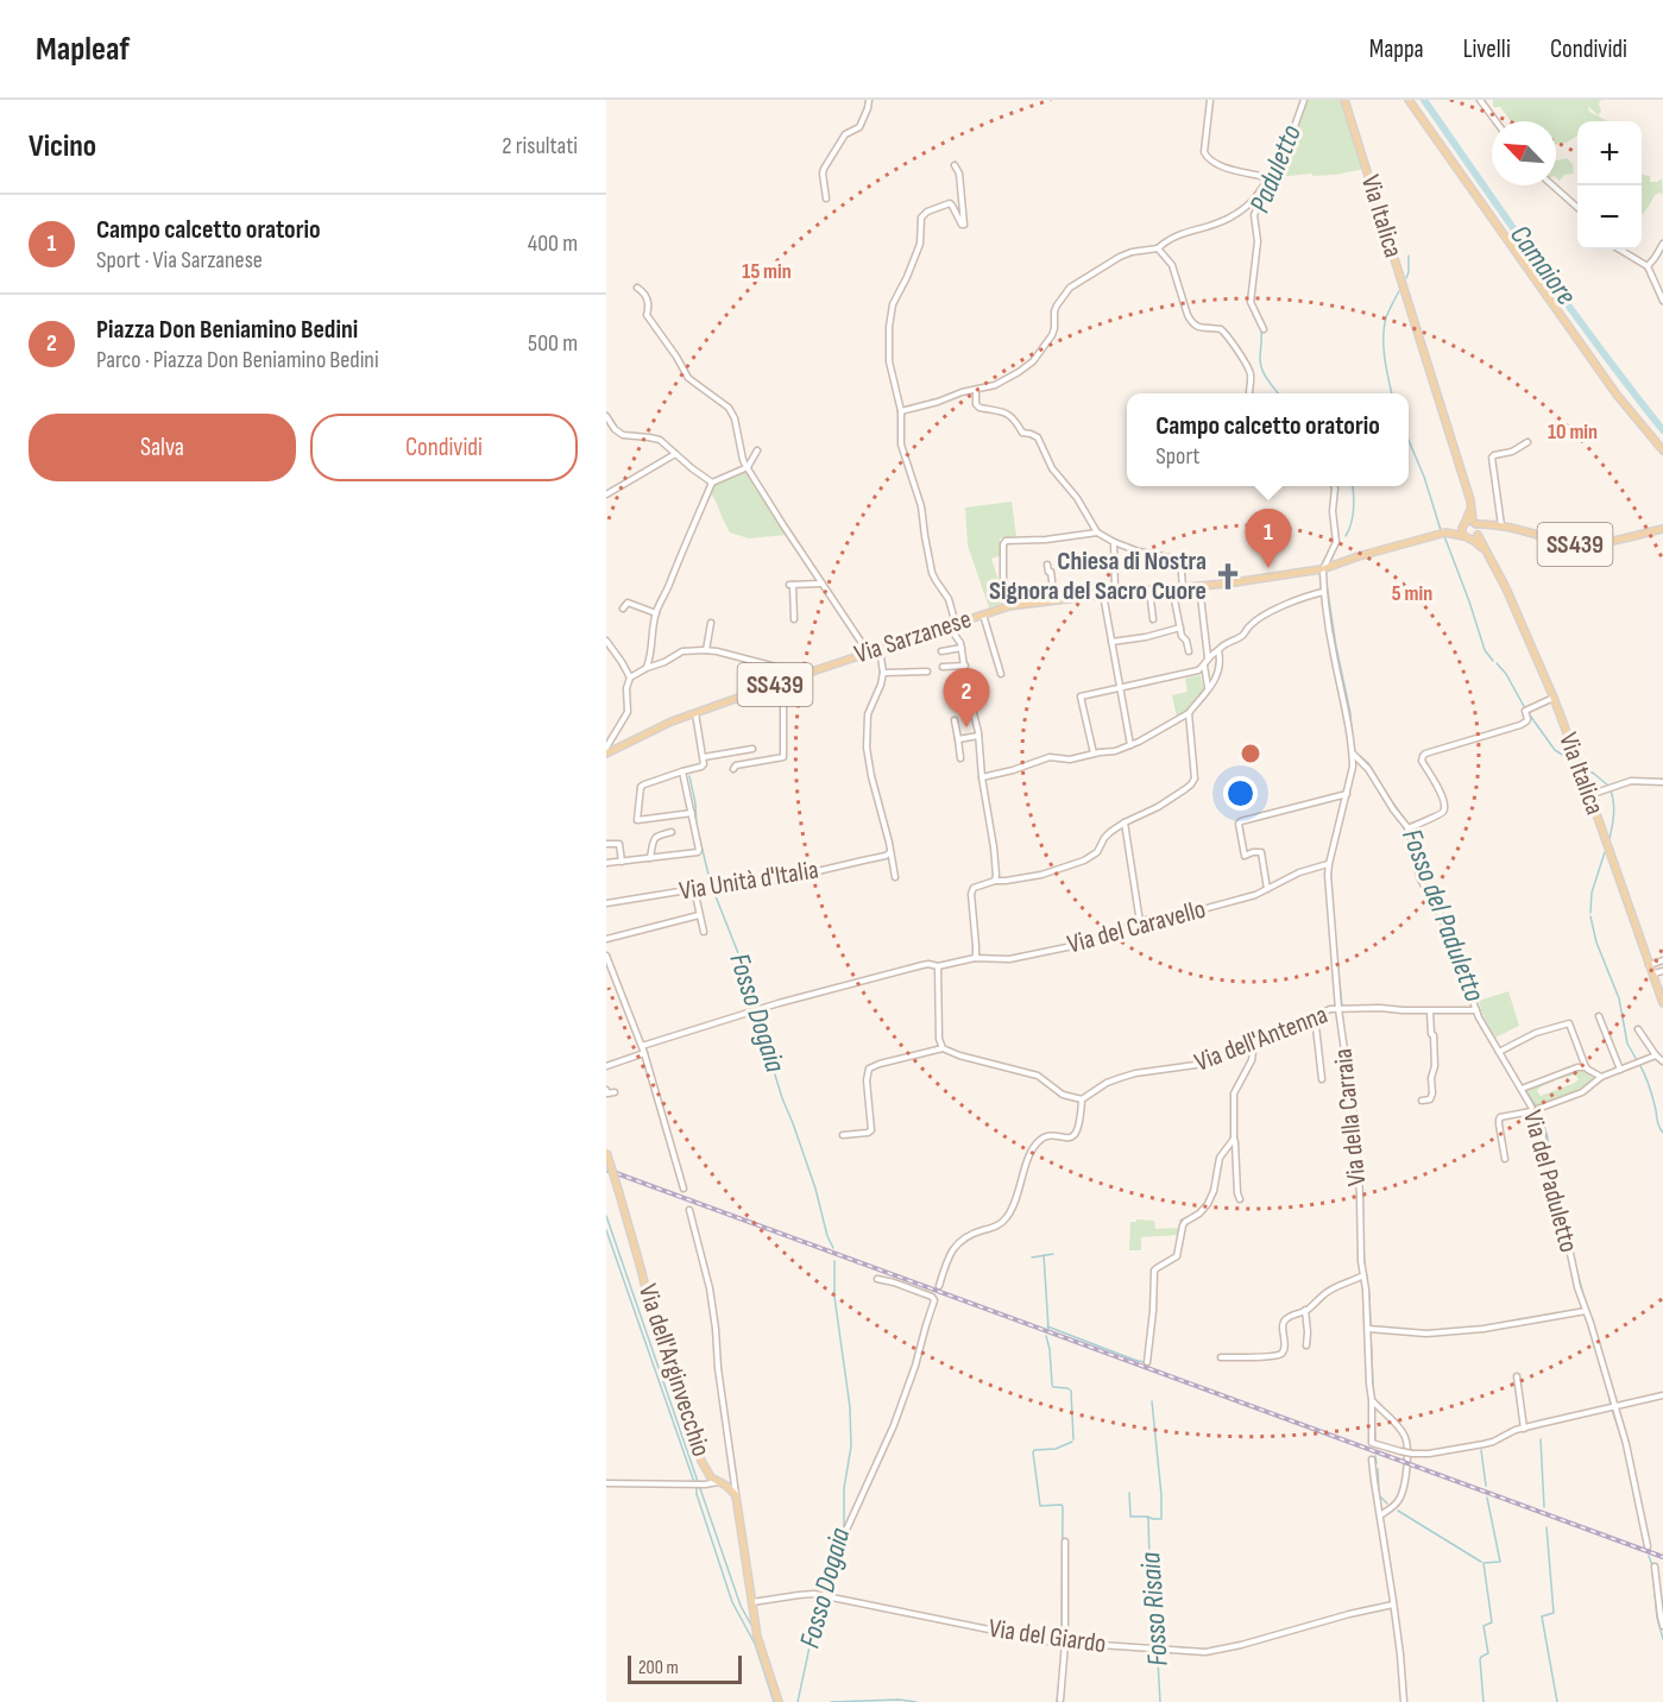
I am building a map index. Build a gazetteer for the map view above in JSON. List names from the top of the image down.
{
  "streets": {
    "main road": [
      "Via Italica",
      "SS439",
      "Via Sarzanese",
      "Via dell'Arginvecchio"
    ],
    "street": [
      "Via Unità d'Italia",
      "Via del Caravello",
      "Via dell'Antenna",
      "Via della Carraia",
      "Via del Paduletto",
      "Via del Giardo"
    ]
  },
  "crossings": [
    ["Via Italica", "SS439"],
    ["SS439", "Via Sarzanese"],
    ["Via del Caravello", "Via della Carraia"],
    ["Via dell'Antenna", "Via della Carraia"],
    ["Via dell'Antenna", "Via del Paduletto"],
    ["Via della Carraia", "Via del Paduletto"]
  ],
  "water": [
    "Paduletto",
    "Camaiore",
    "Fosso del Paduletto",
    "Fosso Dogaia",
    "Fosso Risaia"
  ],
  "places": {
    "church": ["Chiesa di Nostra Signora del Sacro Cuore"]
  },
  "scale_bar": "200 m",
  "north": "top left",
  "page": {
    "header": "Mapleaf",
    "nav": ["Mappa", "Livelli", "Condividi"],
    "heading": ["Vicino", "2 risultati"],
    "map_buttons": ["+", "−"],
    "list": [
      {
        "mark": "1",
        "name": "Campo calcetto oratorio",
        "note": "Sport · Via Sarzanese",
        "value": "400 m"
      },
      {
        "mark": "2",
        "name": "Piazza Don Beniamino Bedini",
        "note": "Parco · Piazza Don Beniamino Bedini",
        "value": "500 m"
      }
    ],
    "buttons": ["Salva", "Condividi"],
    "popup": ["Campo calcetto oratorio", "Sport"],
    "pins": ["1", "2"],
    "scale": "200 m"
  },
  "rings": ["15 min", "10 min", "5 min"]
}
